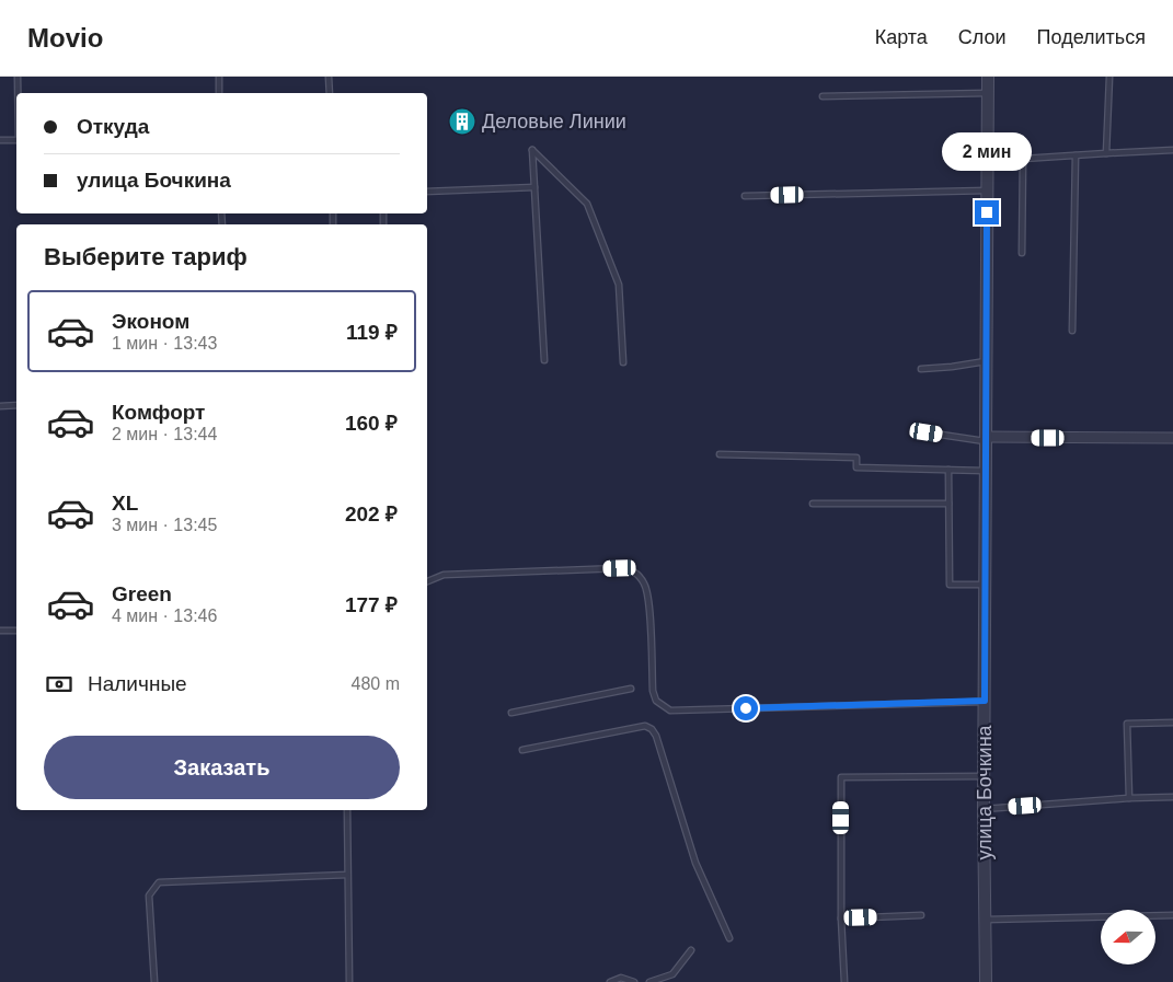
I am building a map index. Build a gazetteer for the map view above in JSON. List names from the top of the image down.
{
  "streets": {
    "street": ["улица Бочкина"]
  },
  "places": {
    "building": ["Деловые Линии"]
  },
  "north": "left",
  "page": {
    "header": "Movio",
    "nav": ["Карта", "Слои", "Поделиться"],
    "banner": ["Откуда", "улица Бочкина"],
    "bubble": "2 мин",
    "heading": "Выберите тариф",
    "list": [
      {
        "name": "Эконом",
        "note": "1 мин · 13:43",
        "value": "119 ₽"
      },
      {
        "name": "Комфорт",
        "note": "2 мин · 13:44",
        "value": "160 ₽"
      },
      {
        "name": "XL",
        "note": "3 мин · 13:45",
        "value": "202 ₽"
      },
      {
        "name": "Green",
        "note": "4 мин · 13:46",
        "value": "177 ₽"
      }
    ],
    "pay": ["Наличные", "480 m"],
    "buttons": "Заказать"
  }
}
